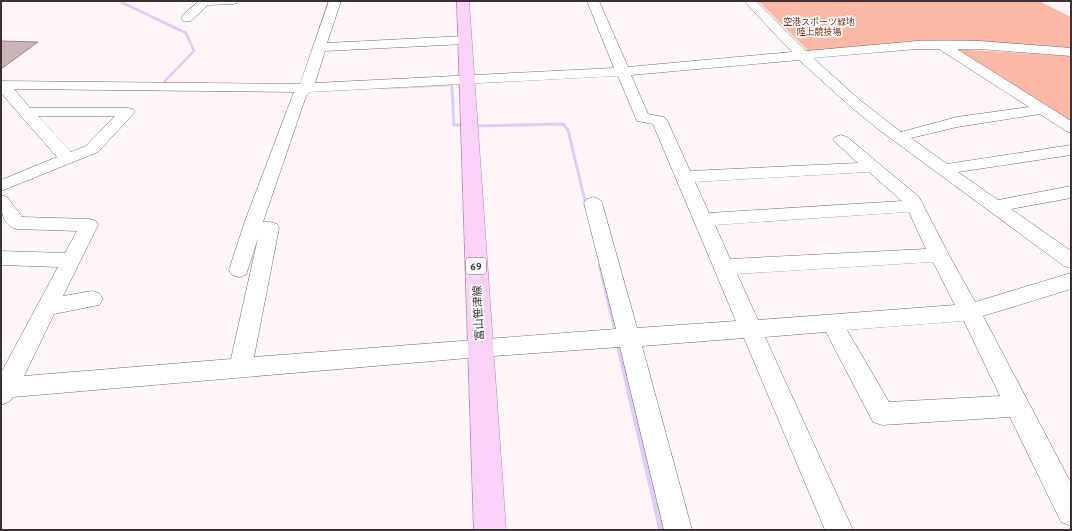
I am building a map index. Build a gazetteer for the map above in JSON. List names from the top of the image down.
{
  "streets": {
    "main road": ["69", "富山笹津線"]
  },
  "parks": ["空港スポーツ緑地 陸上競技場"]
}
